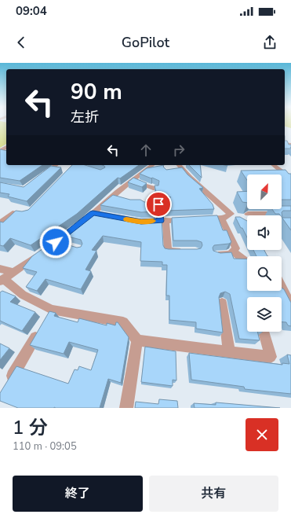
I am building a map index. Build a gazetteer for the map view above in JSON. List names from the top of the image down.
{
  "north": "top right",
  "page": {
    "status": "09:04",
    "header": "GoPilot",
    "turn": ["90 m", "左折"],
    "heading": ["1 分", "110 m · 09:05"],
    "buttons": ["終了", "共有"]
  }
}
